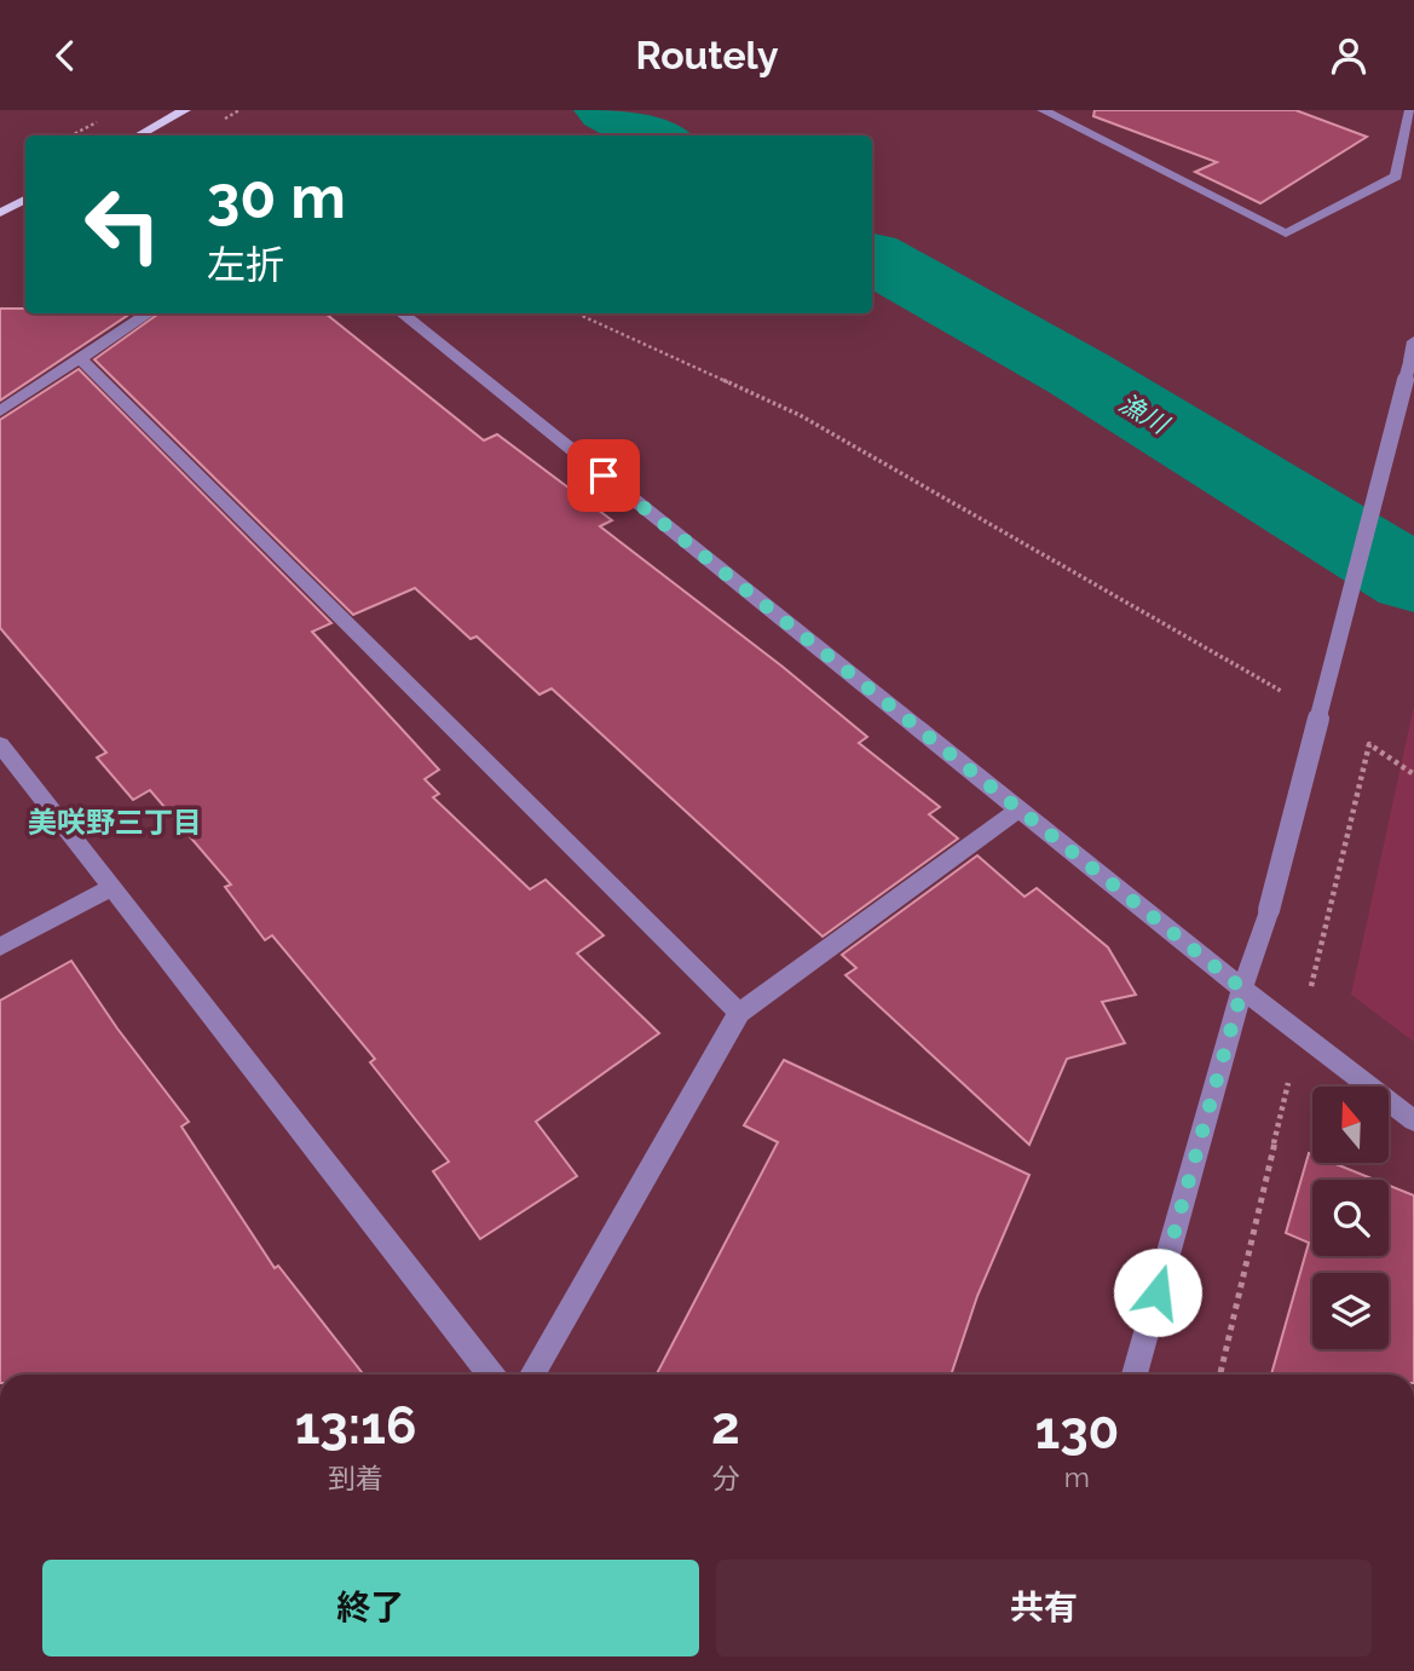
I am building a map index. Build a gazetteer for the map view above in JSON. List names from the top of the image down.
{
  "districts": ["美咲野三丁目"],
  "water": ["漁川"],
  "north": "top",
  "page": {
    "header": "Routely",
    "turn": ["30 m", "左折"],
    "eta": [
      "13:16",
      "到着",
      "2",
      "分",
      "130",
      "m"
    ],
    "buttons": ["終了", "共有"]
  }
}
